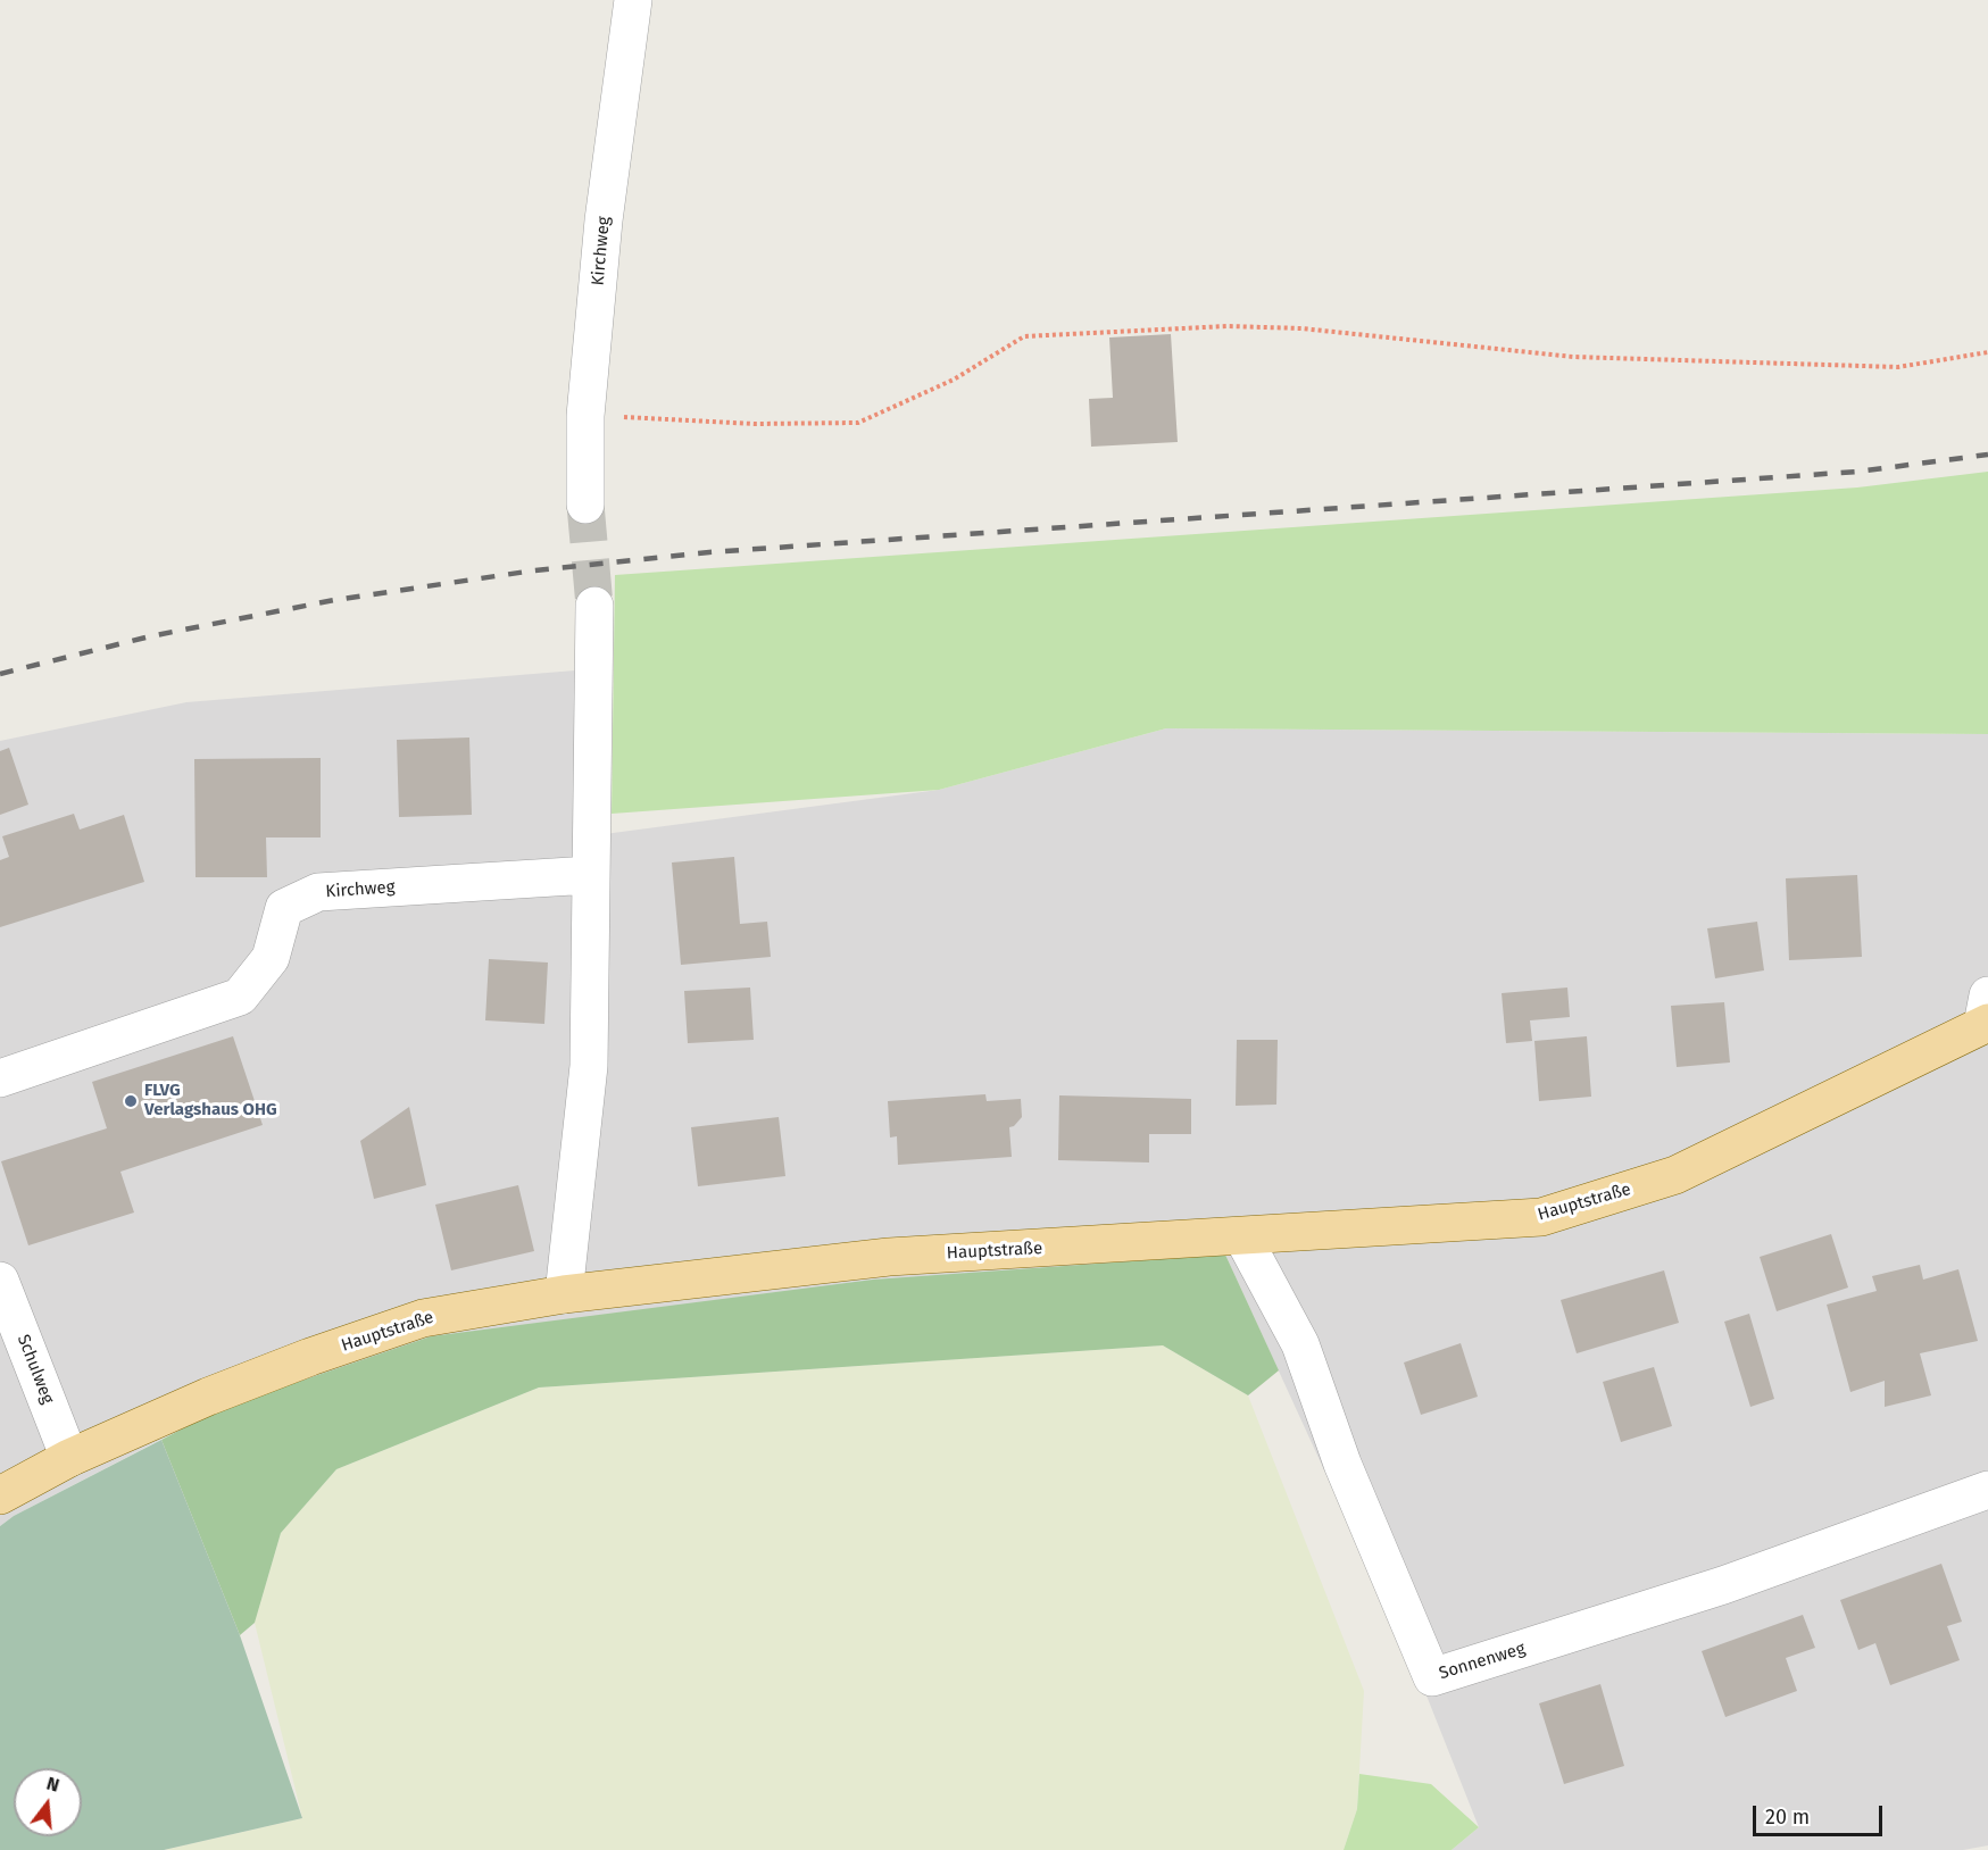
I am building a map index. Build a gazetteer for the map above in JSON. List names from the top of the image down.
{
  "streets": {
    "main road": ["Hauptstraße"],
    "street": ["Kirchweg", "Schulweg", "Sonnenweg"]
  },
  "crossings": [
    ["Hauptstraße", "Schulweg"],
    ["Hauptstraße", "Sonnenweg"]
  ],
  "places": ["FLVG Verlagshaus OHG"],
  "scale_bar": "20 m",
  "north": "top"
}
